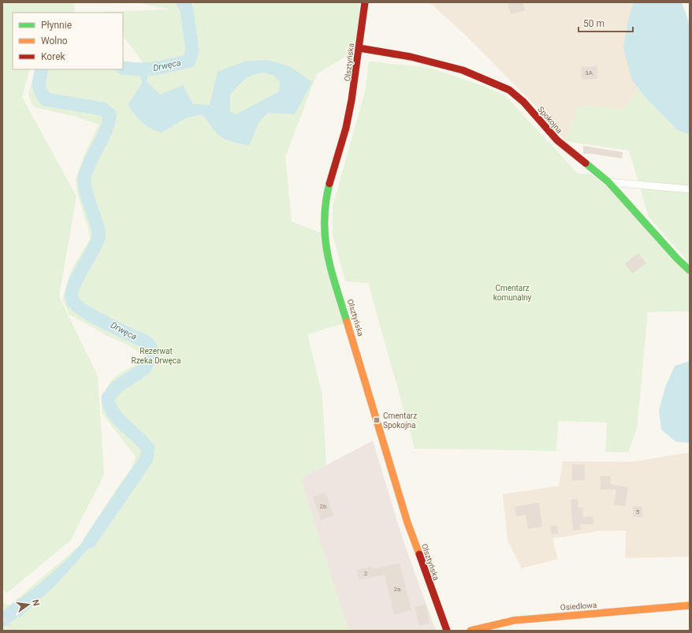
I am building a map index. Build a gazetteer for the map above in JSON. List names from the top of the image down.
{
  "streets": {
    "street": ["Olsztyńska", "Spokojna", "Osiedlowa"]
  },
  "crossings": [
    ["Olsztyńska", "Spokojna"]
  ],
  "water": ["Drwęca"],
  "parks": ["Cmentarz komunalny", "Rezerwat Rzeka Drwęca"],
  "places": {
    "transit": ["Cmentarz Spokojna"]
  },
  "house_numbers": [
    "3A",
    "2b",
    "5",
    "2",
    "2a"
  ],
  "legend": ["Płynnie", "Wolno", "Korek"],
  "scale_bar": "50 m",
  "north": "right"
}
